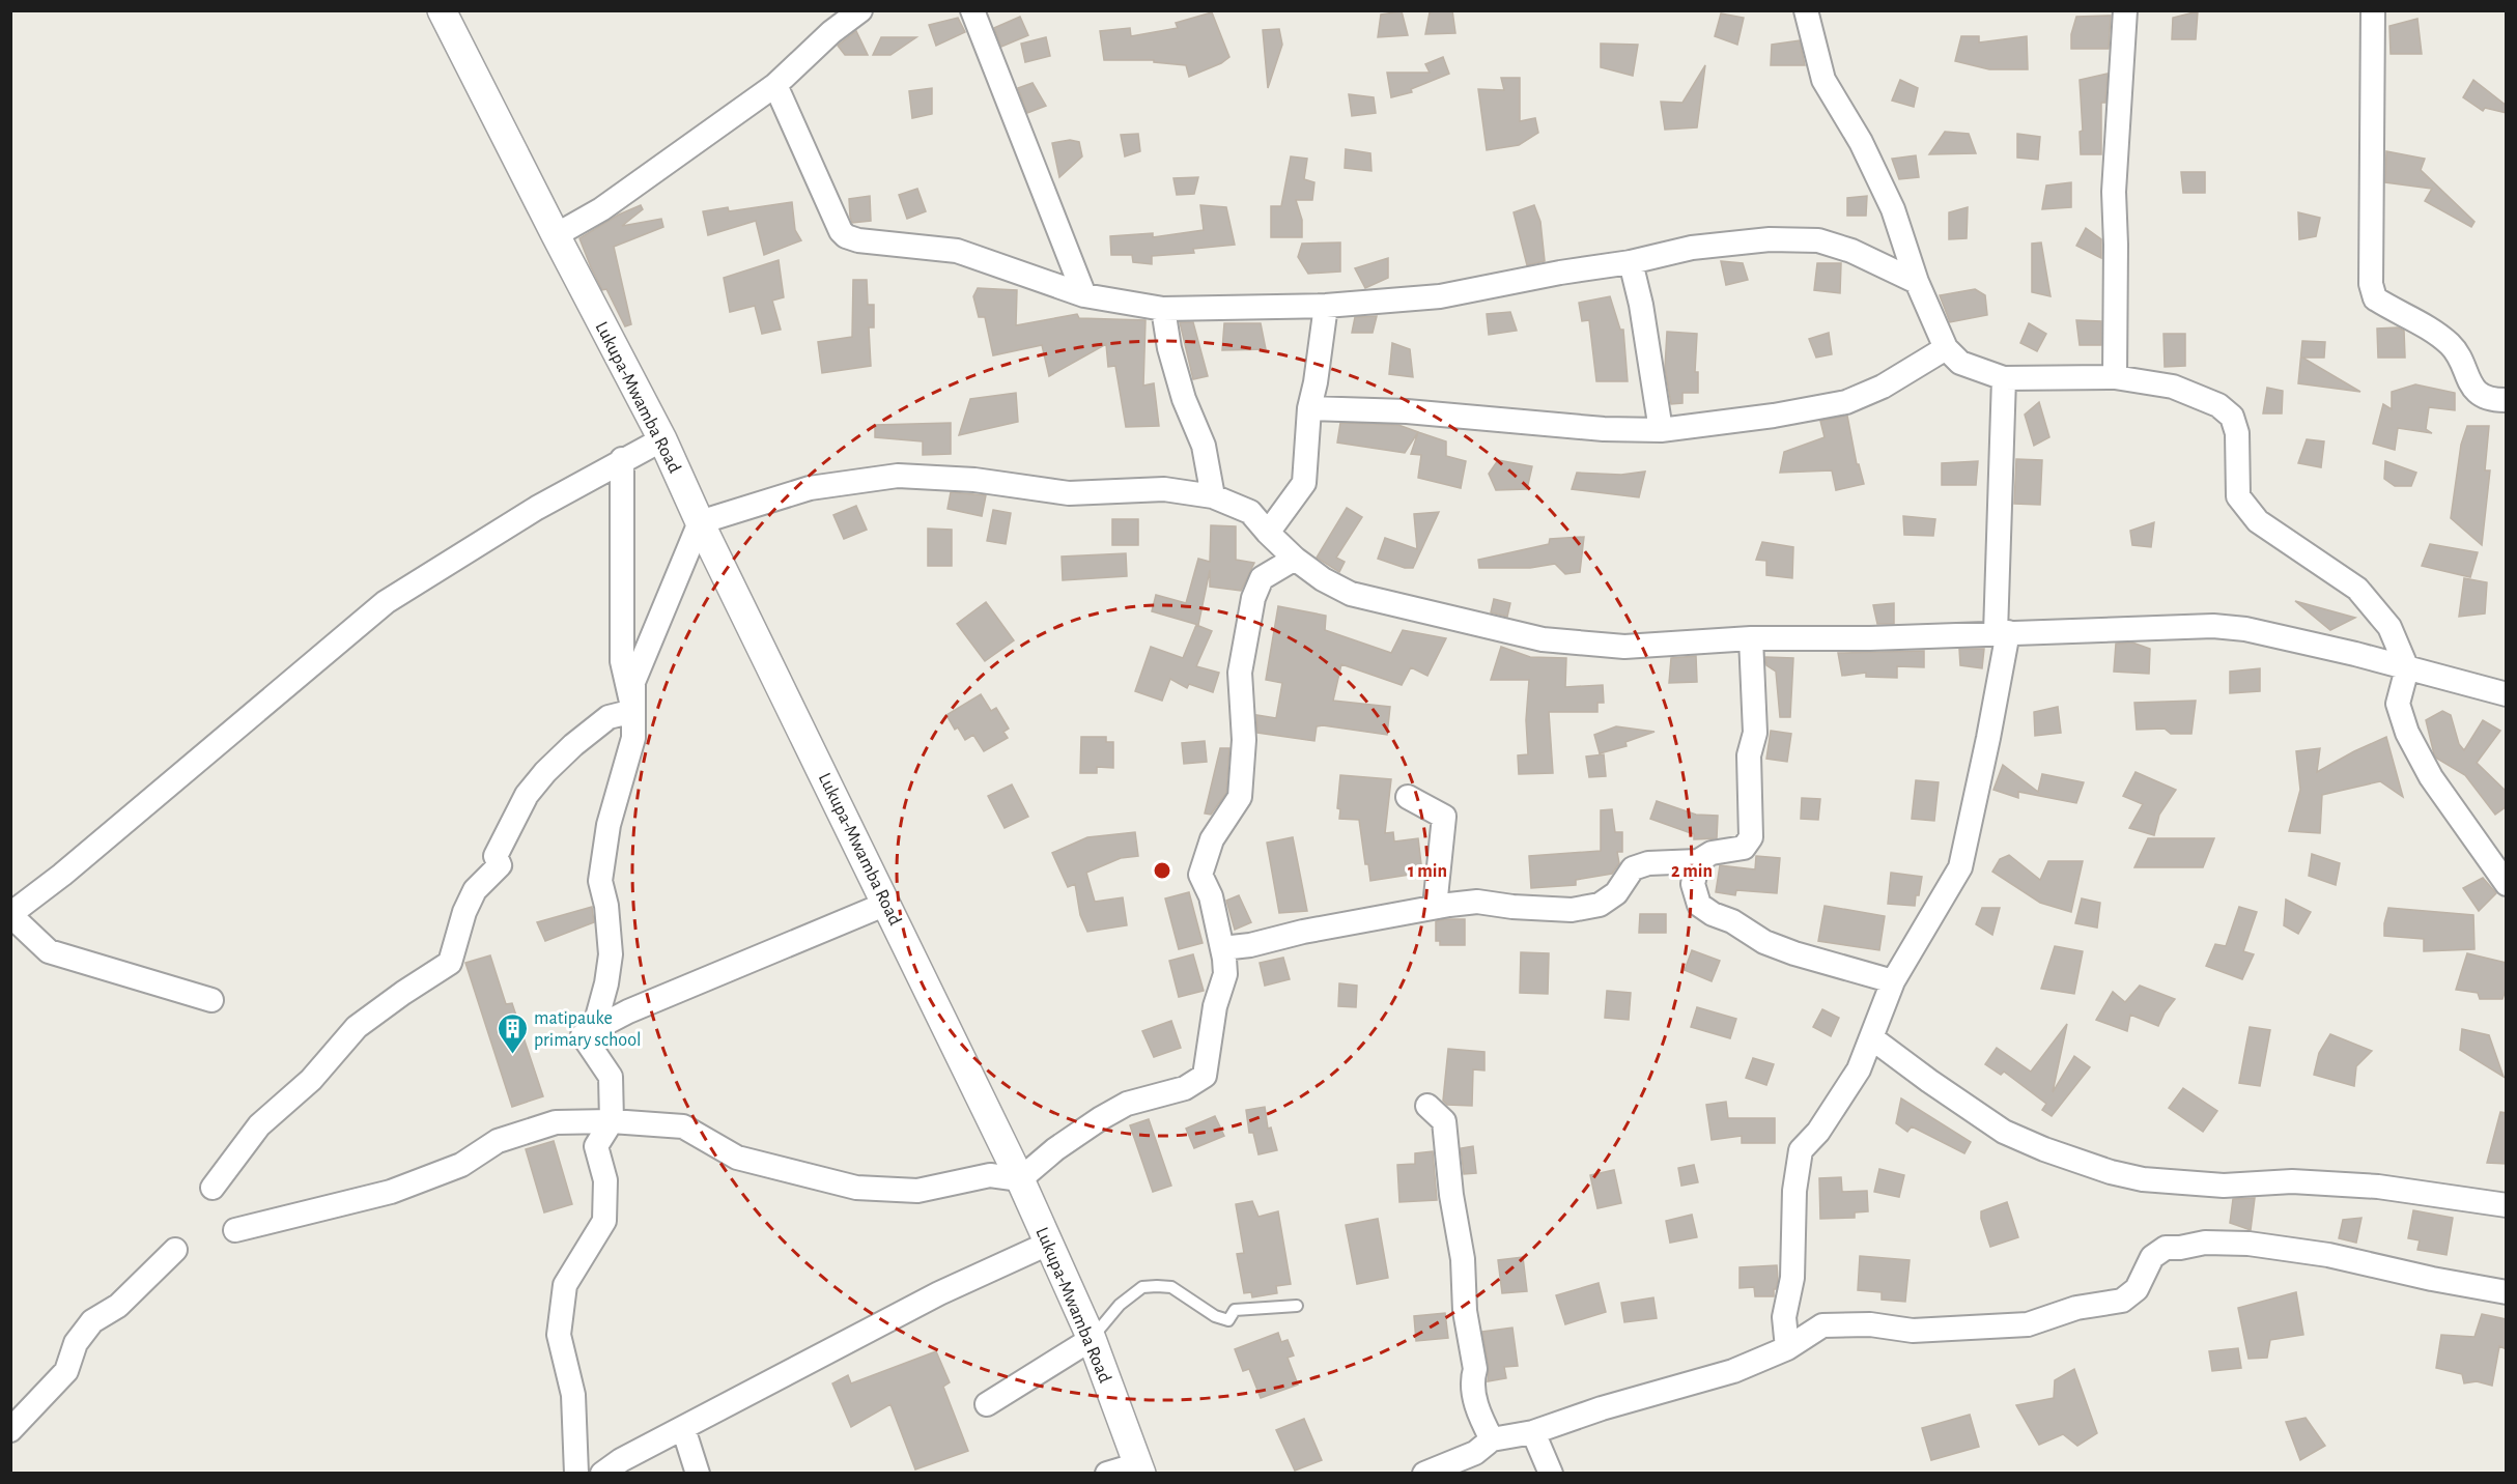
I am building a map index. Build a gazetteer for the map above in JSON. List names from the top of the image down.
{
  "streets": {
    "street": ["Lukupa-Mwamba Road"]
  },
  "places": {
    "building": ["matipauke primary school"]
  },
  "rings": ["1 min", "2 min"]
}
